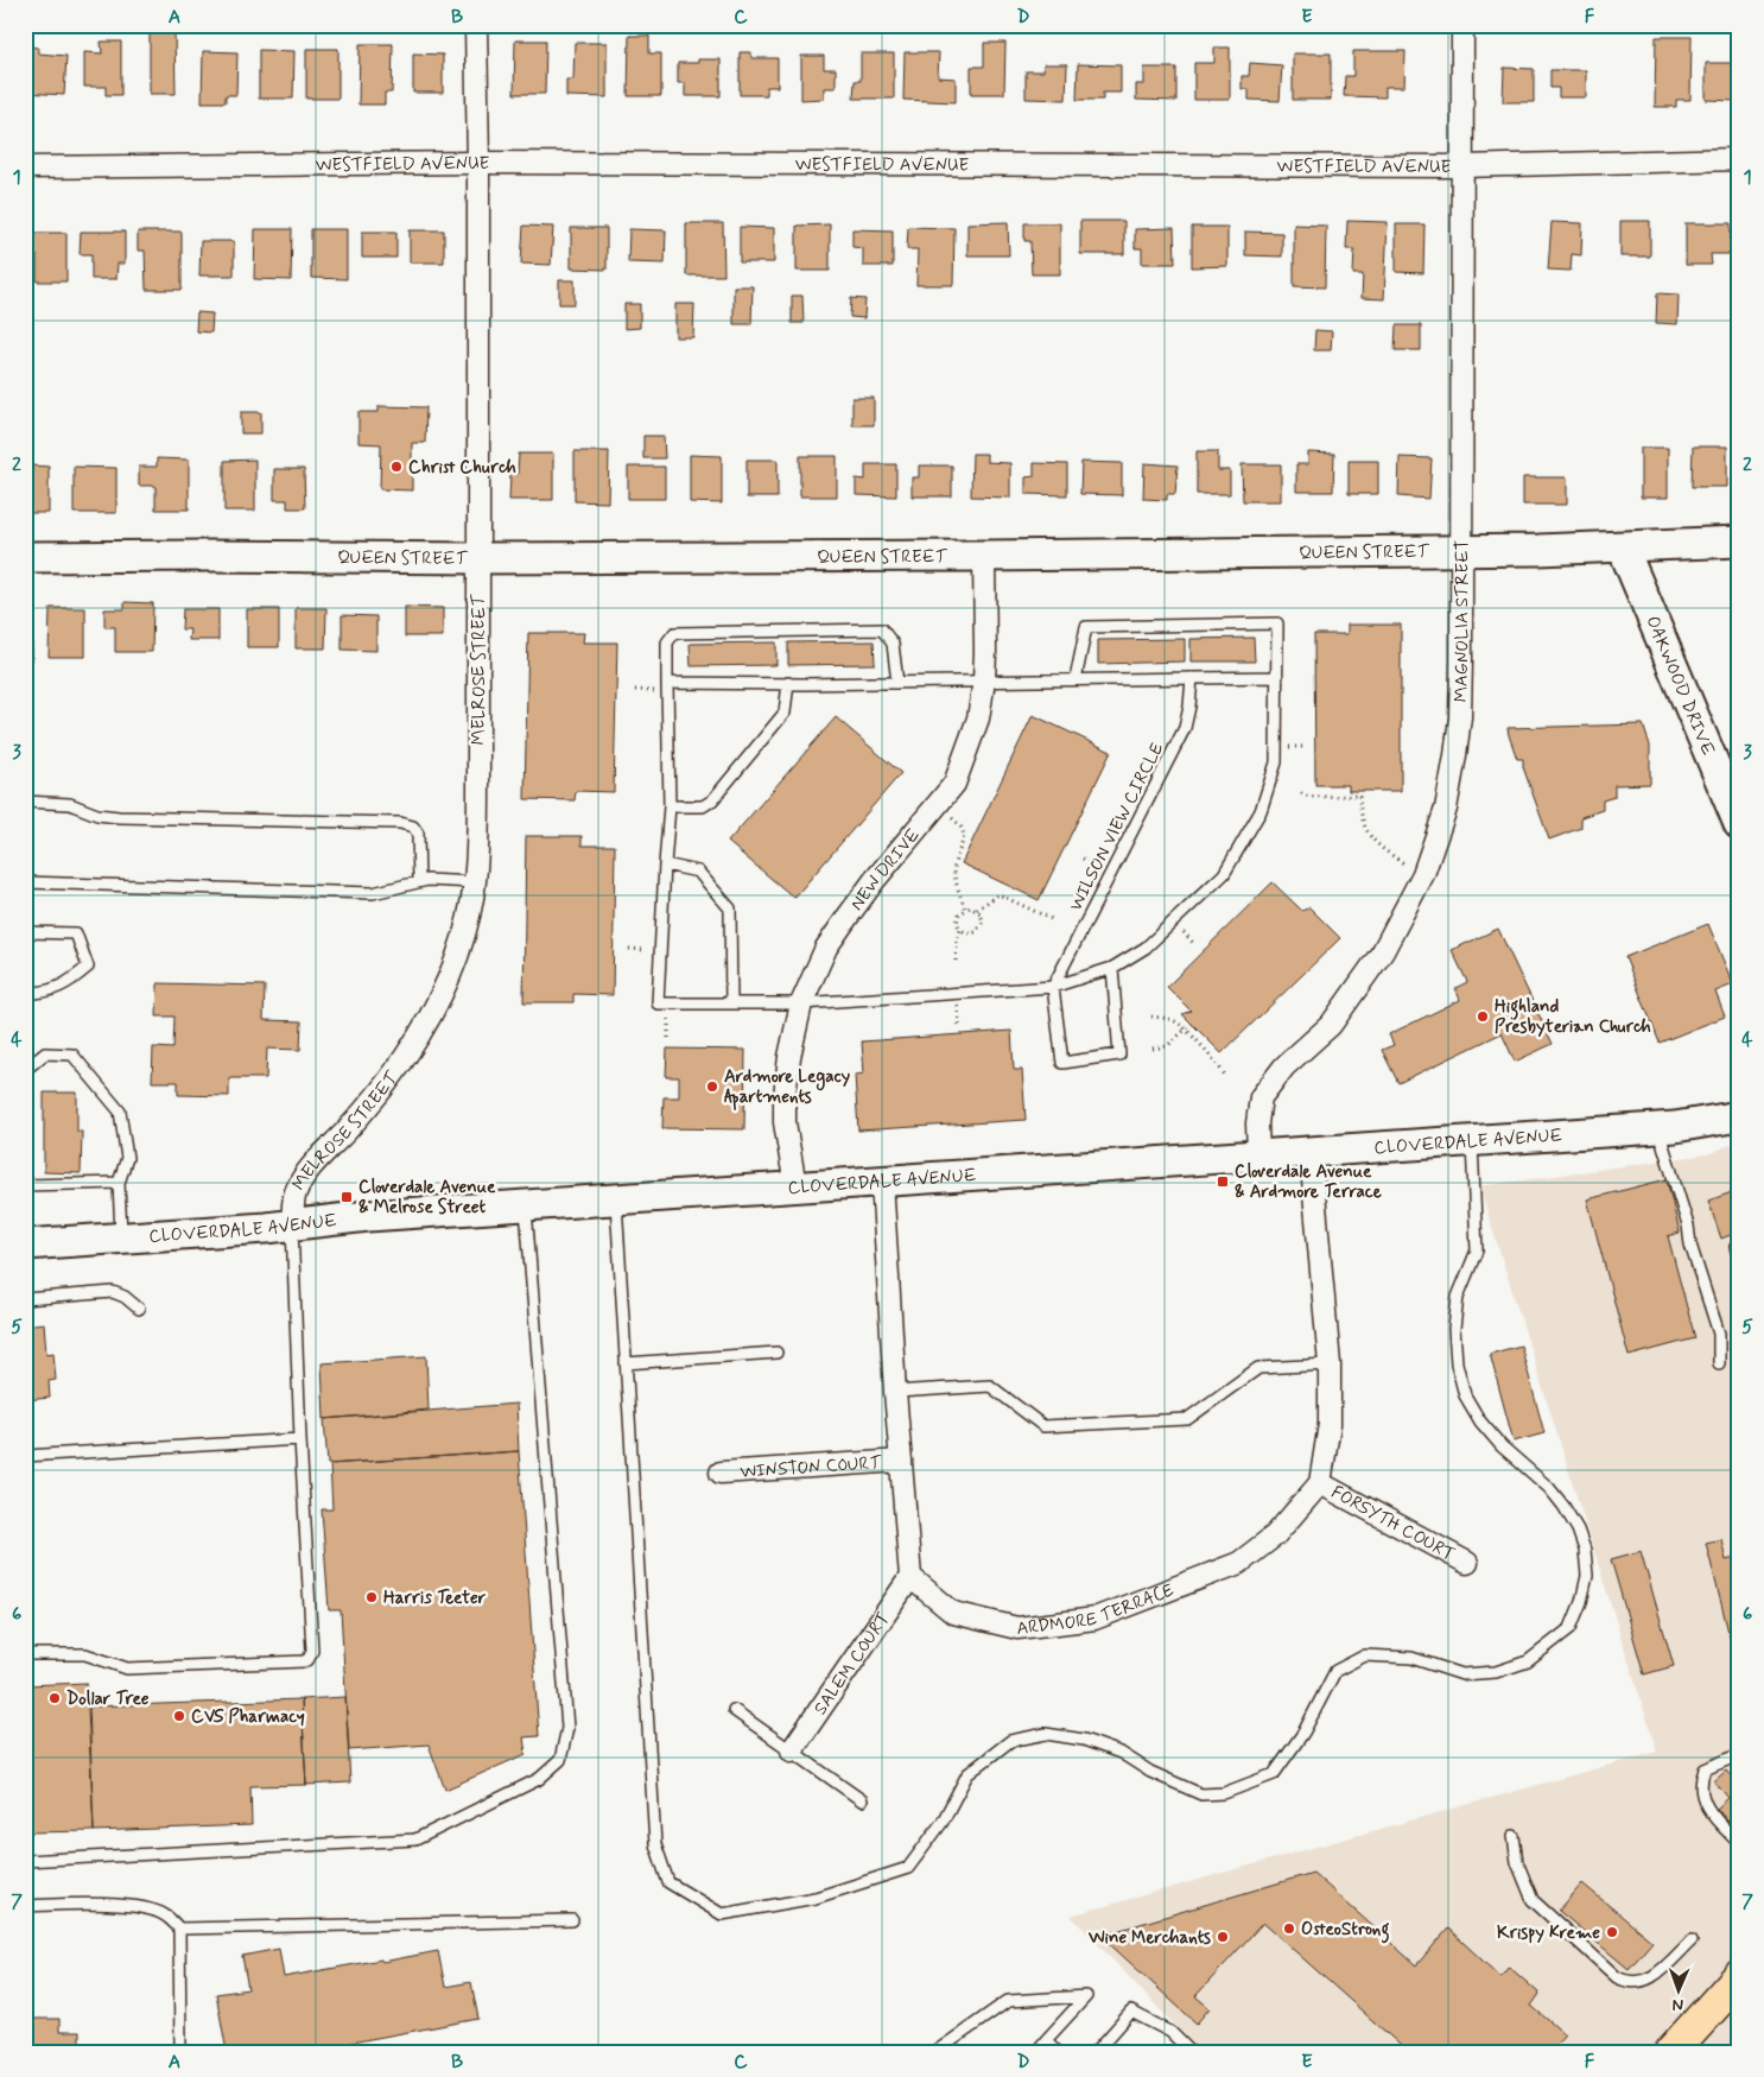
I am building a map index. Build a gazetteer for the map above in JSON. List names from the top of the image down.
{
  "streets": {
    "street": [
      "WESTFIELD AVENUE",
      "QUEEN STREET",
      "MAGNOLIA STREET",
      "MELROSE STREET",
      "OAKWOOD DRIVE",
      "NEW DRIVE",
      "CLOVERDALE AVENUE",
      "WINSTON COURT",
      "FORSYTH COURT",
      "ARDMORE TERRACE",
      "SALEM COURT"
    ],
    "lane": ["WILSON VIEW CIRCLE"]
  },
  "crossings": [
    ["WESTFIELD AVENUE", "MAGNOLIA STREET"],
    ["WESTFIELD AVENUE", "MELROSE STREET"],
    ["QUEEN STREET", "MAGNOLIA STREET"],
    ["QUEEN STREET", "MELROSE STREET"],
    ["QUEEN STREET", "OAKWOOD DRIVE"],
    ["QUEEN STREET", "NEW DRIVE"],
    ["MAGNOLIA STREET", "CLOVERDALE AVENUE"],
    ["MELROSE STREET", "CLOVERDALE AVENUE"],
    ["NEW DRIVE", "CLOVERDALE AVENUE"],
    ["FORSYTH COURT", "ARDMORE TERRACE"],
    ["ARDMORE TERRACE", "SALEM COURT"]
  ],
  "places": {
    "other": [
      "Christ Church",
      "Highland Presbyterian Church",
      "Ardmore Legacy Apartments",
      "Harris Teeter",
      "Dollar Tree",
      "CVS Pharmacy",
      "OsteoStrong",
      "Krispy Kreme",
      "Wine Merchants"
    ],
    "transit": ["Cloverdale Avenue & Ardmore Terrace", "Cloverdale Avenue & Melrose Street"]
  },
  "north": "bottom",
  "grid": {
    "columns": [
      "A",
      "B",
      "C",
      "D",
      "E",
      "F"
    ],
    "rows": [
      "1",
      "2",
      "3",
      "4",
      "5",
      "6",
      "7"
    ]
  }
}
